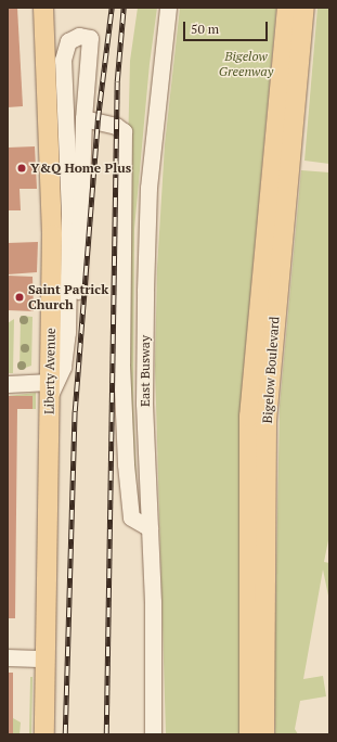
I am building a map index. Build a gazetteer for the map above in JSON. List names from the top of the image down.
{
  "streets": {
    "main road": ["Bigelow Boulevard", "Liberty Avenue"],
    "street": ["East Busway"]
  },
  "parks": ["Bigelow Greenway"],
  "places": ["Y&Q Home Plus", "Saint Patrick Church"],
  "scale_bar": "50 m"
}
